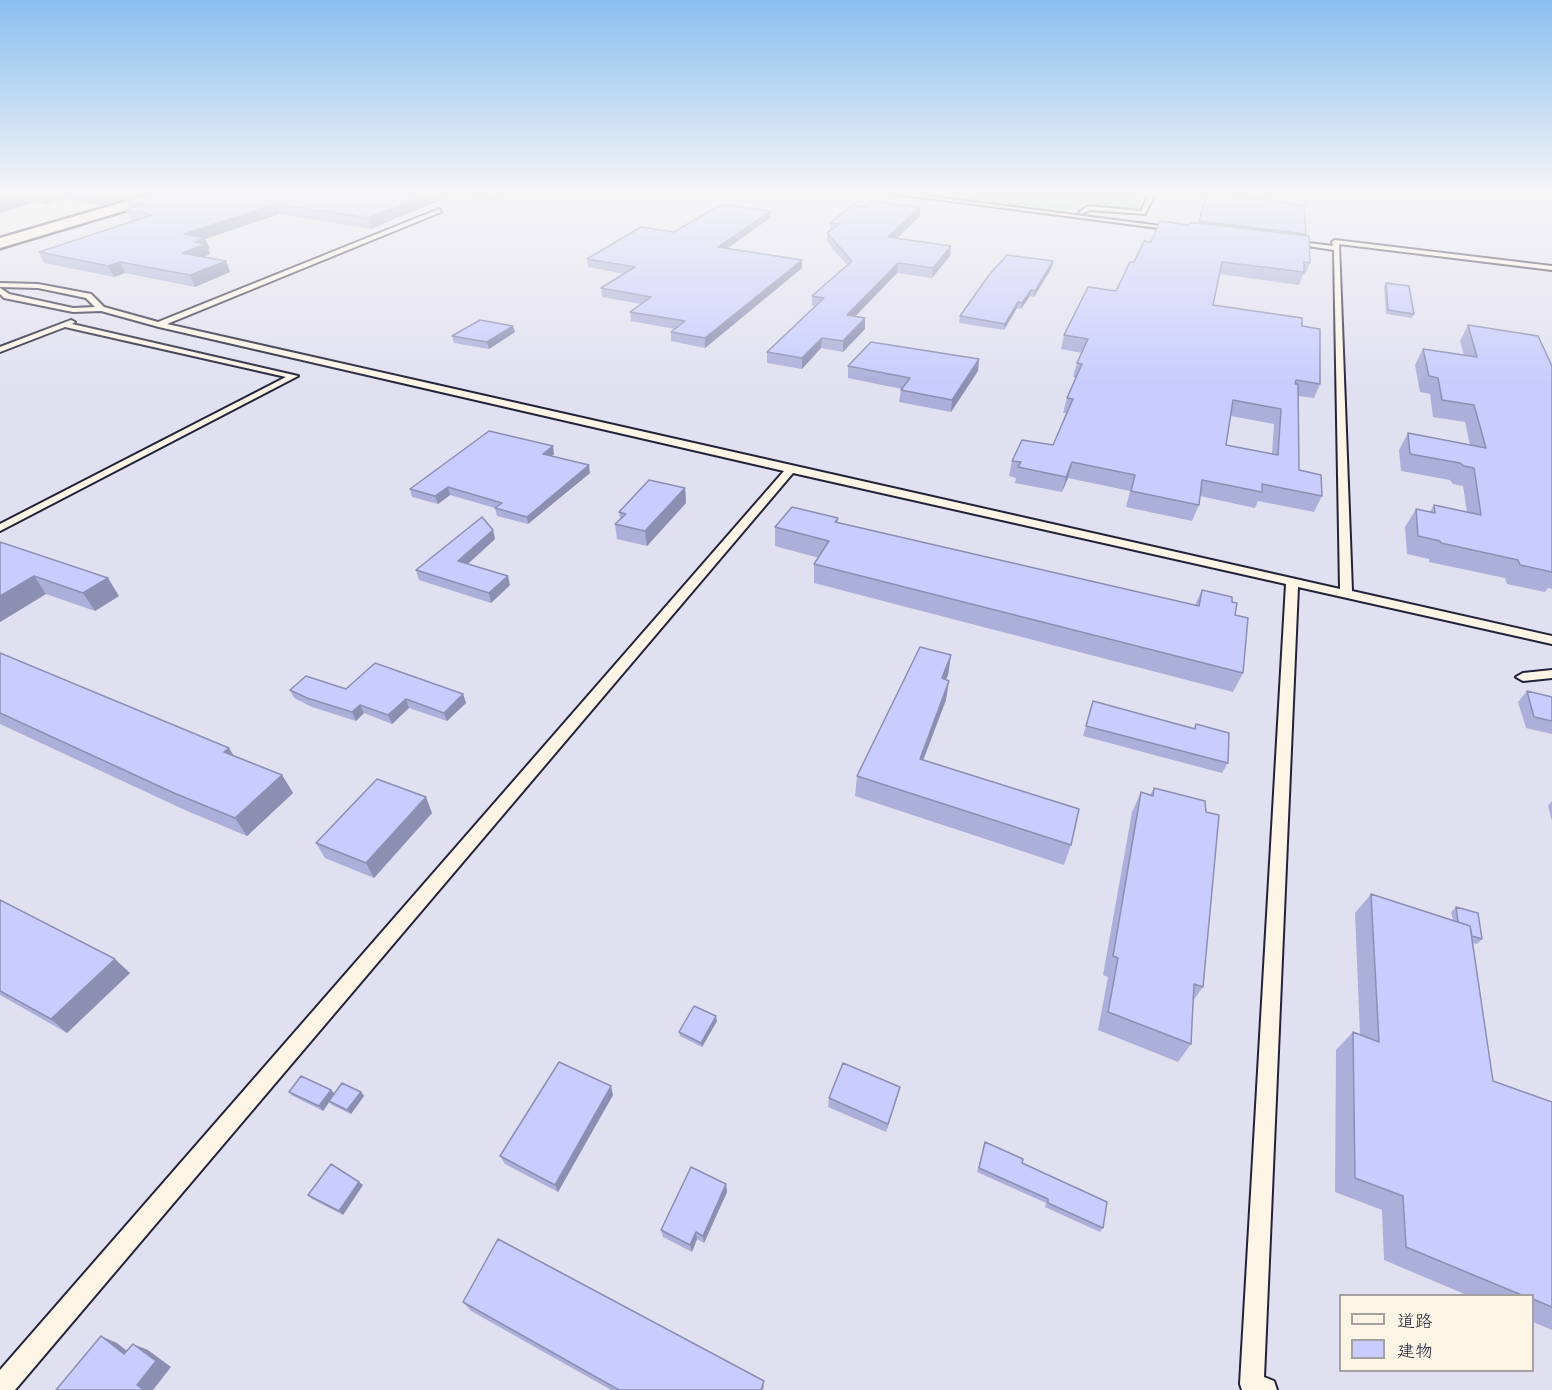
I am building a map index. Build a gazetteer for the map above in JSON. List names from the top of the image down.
{
  "legend": ["道路", "建物"]
}
